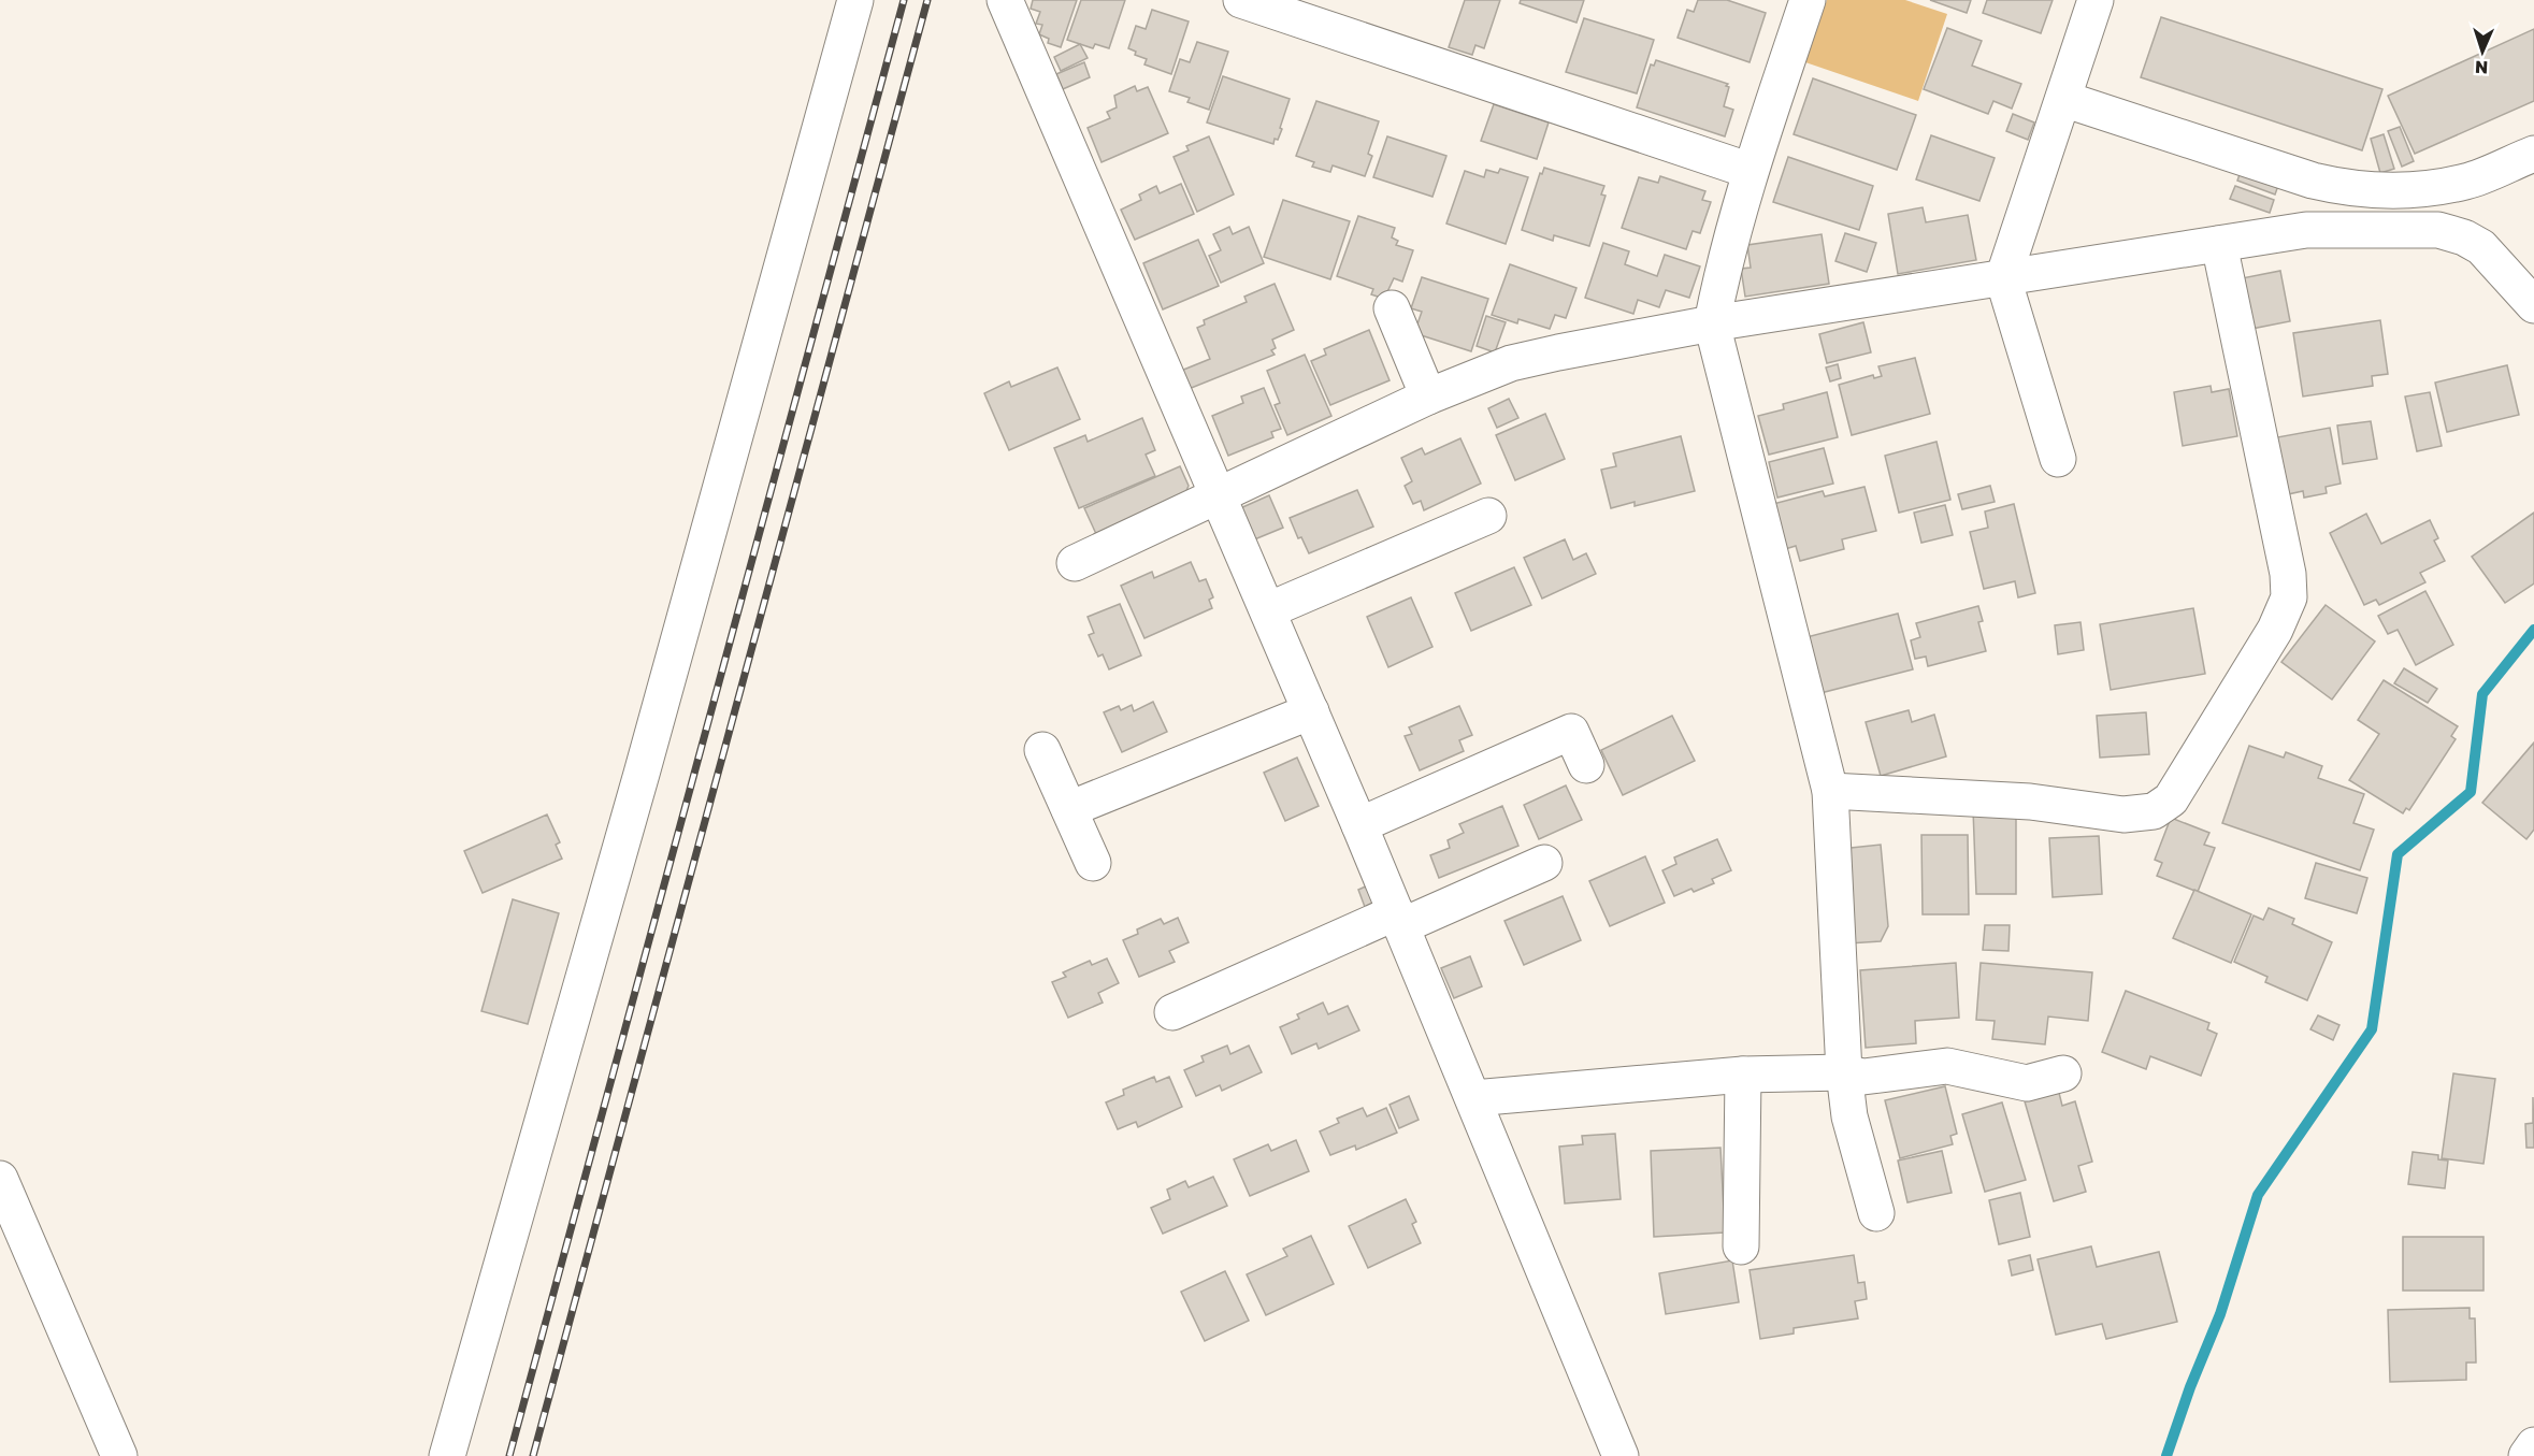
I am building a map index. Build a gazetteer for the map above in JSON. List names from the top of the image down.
{
  "north": "bottom"
}
